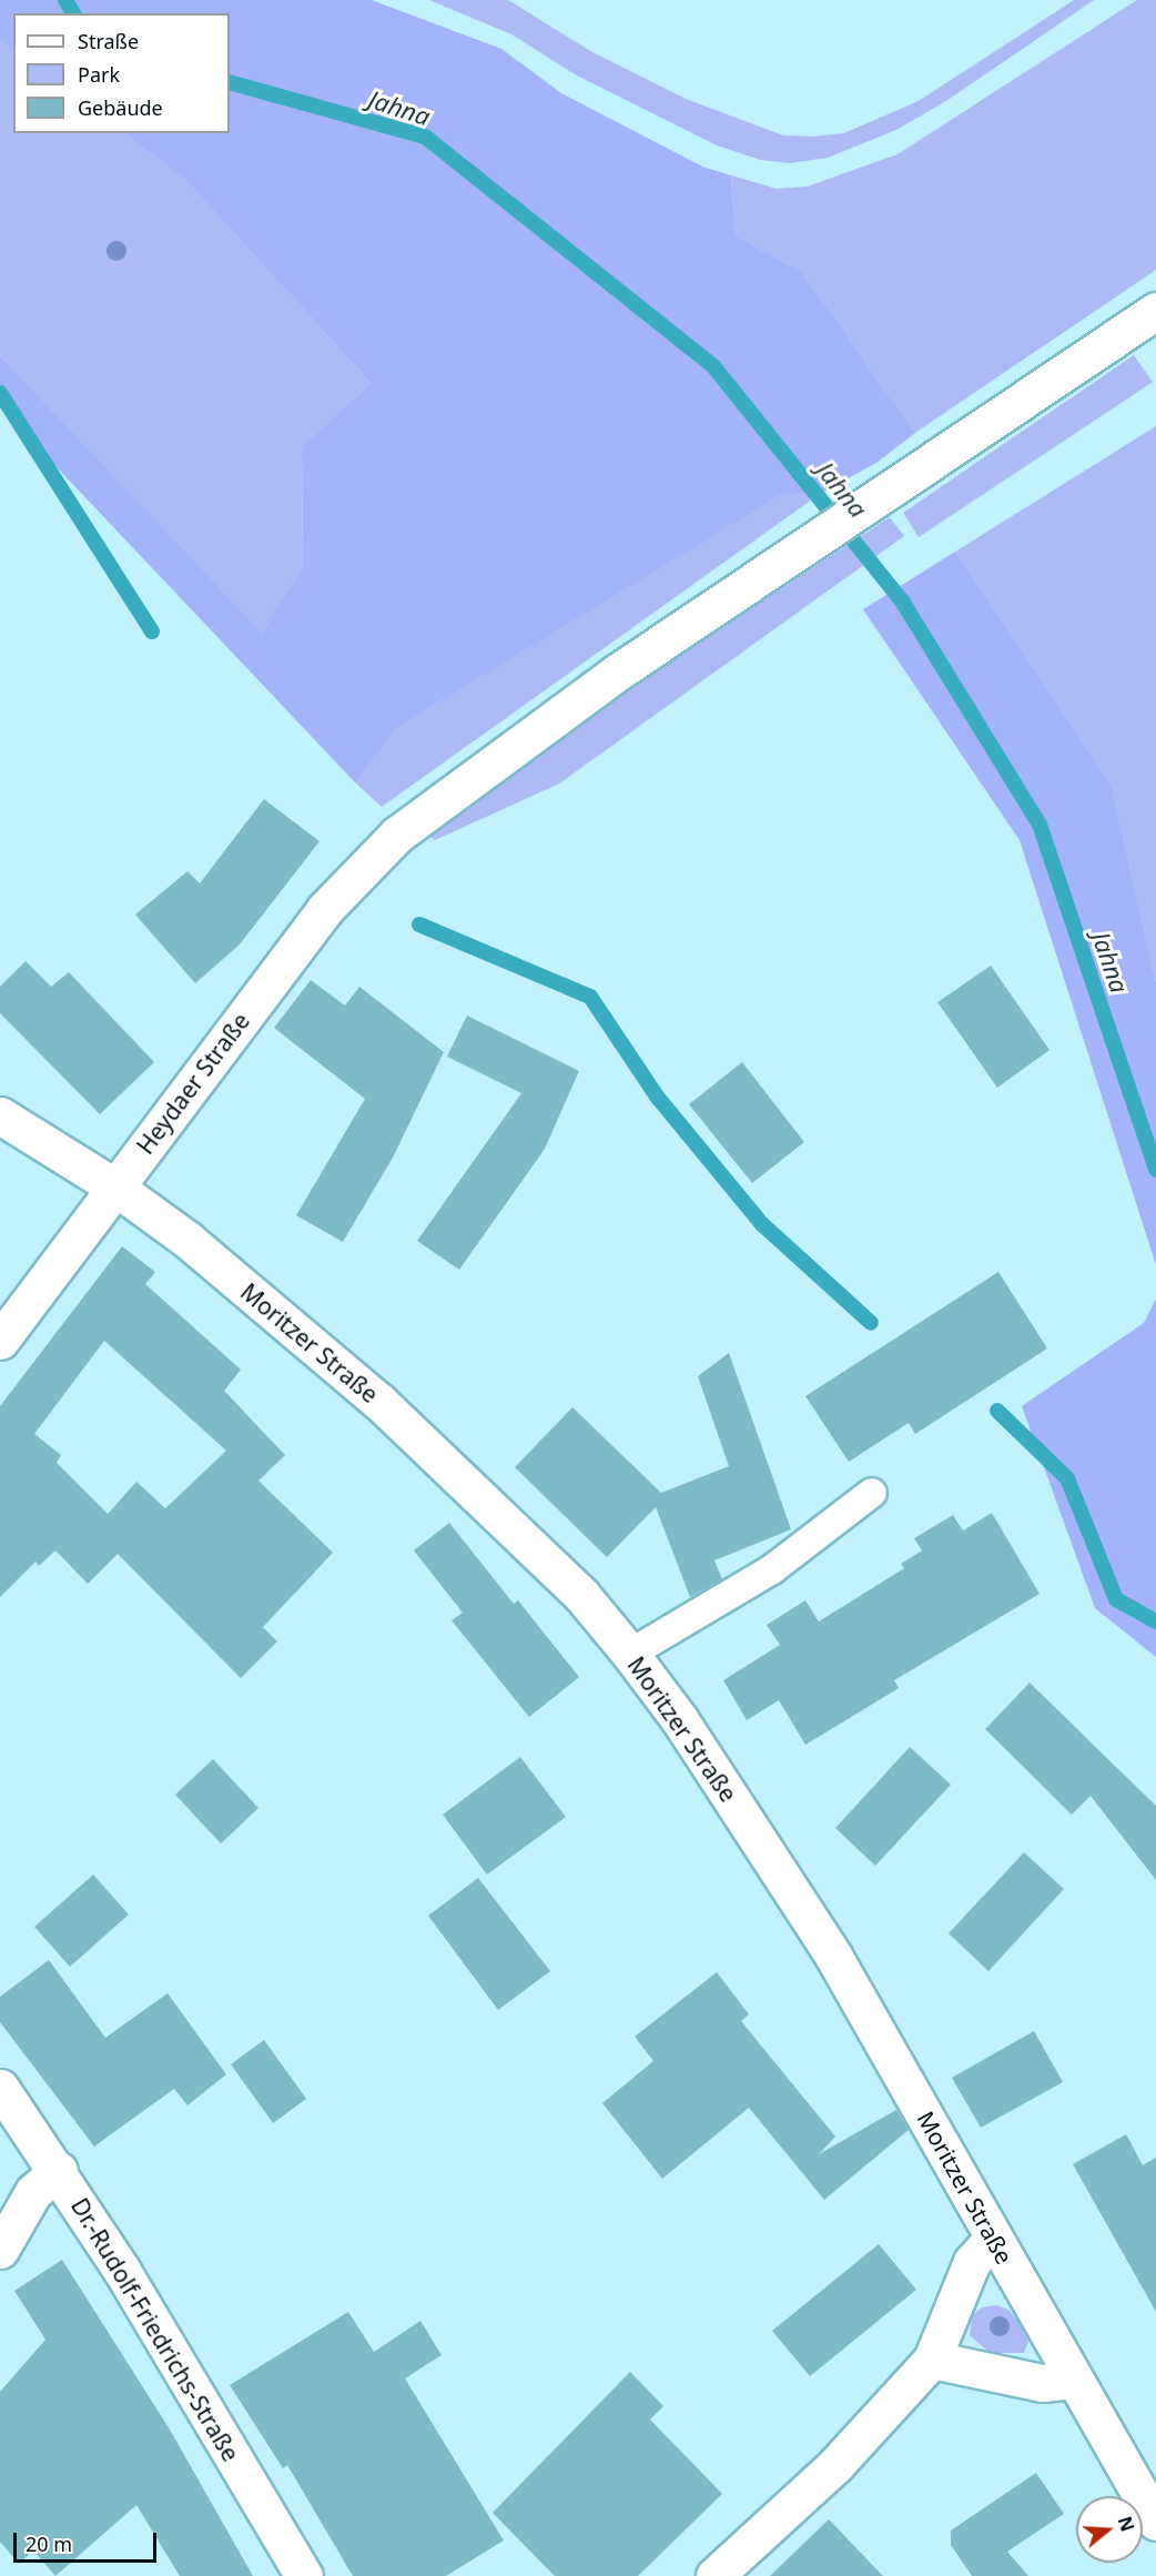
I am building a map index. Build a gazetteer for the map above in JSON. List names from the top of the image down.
{
  "streets": {
    "street": ["Heydaer Straße", "Moritzer Straße", "Dr.-Rudolf-Friedrichs-Straße"]
  },
  "crossings": [
    ["Heydaer Straße", "Moritzer Straße"]
  ],
  "water": ["Jahna"],
  "legend": ["Straße", "Park", "Gebäude"],
  "scale_bar": "20 m",
  "north": "right"
}
